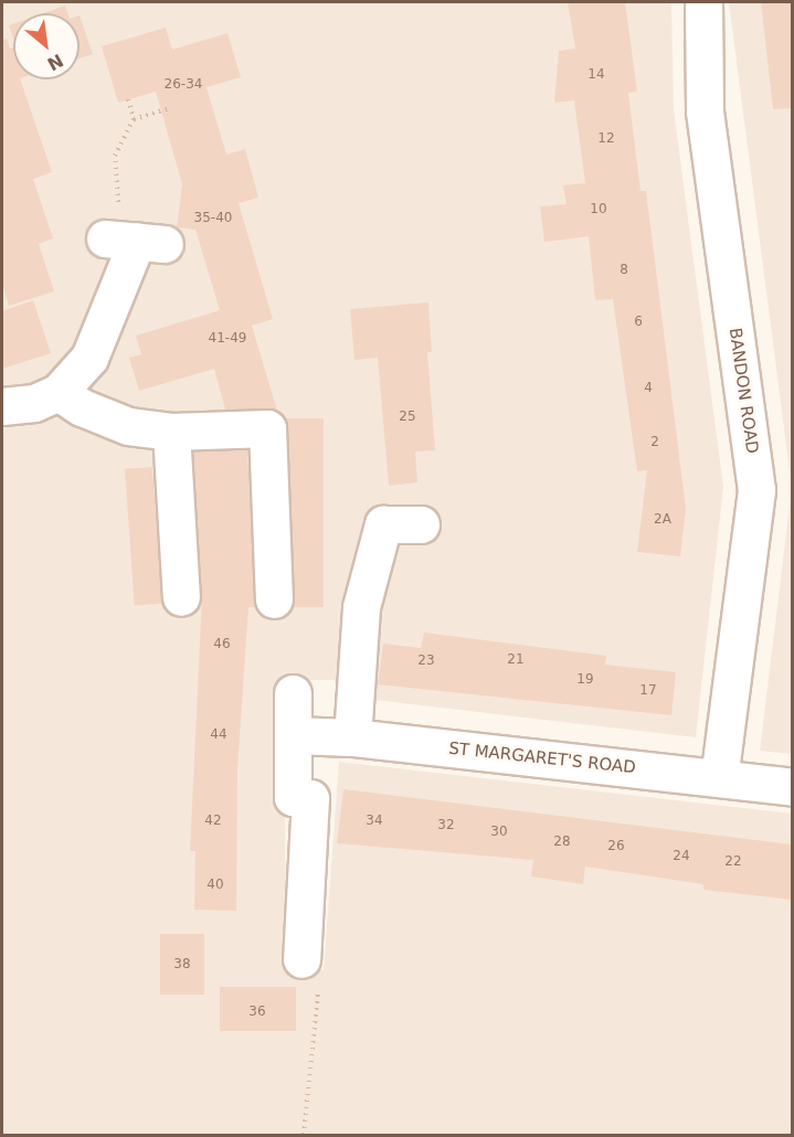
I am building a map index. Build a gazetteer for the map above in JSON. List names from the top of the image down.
{
  "streets": {
    "street": ["BANDON ROAD", "ST MARGARET'S ROAD"]
  },
  "crossings": [
    ["BANDON ROAD", "ST MARGARET'S ROAD"]
  ],
  "house_numbers": [
    "14",
    "26-34",
    "12",
    "10",
    "35-40",
    "8",
    "6",
    "41-49",
    "4",
    "25",
    "2",
    "2A",
    "46",
    "21",
    "23",
    "19",
    "17",
    "44",
    "42",
    "34",
    "32",
    "30",
    "28",
    "26",
    "24",
    "22",
    "40",
    "38",
    "36"
  ],
  "north": "bottom right"
}
